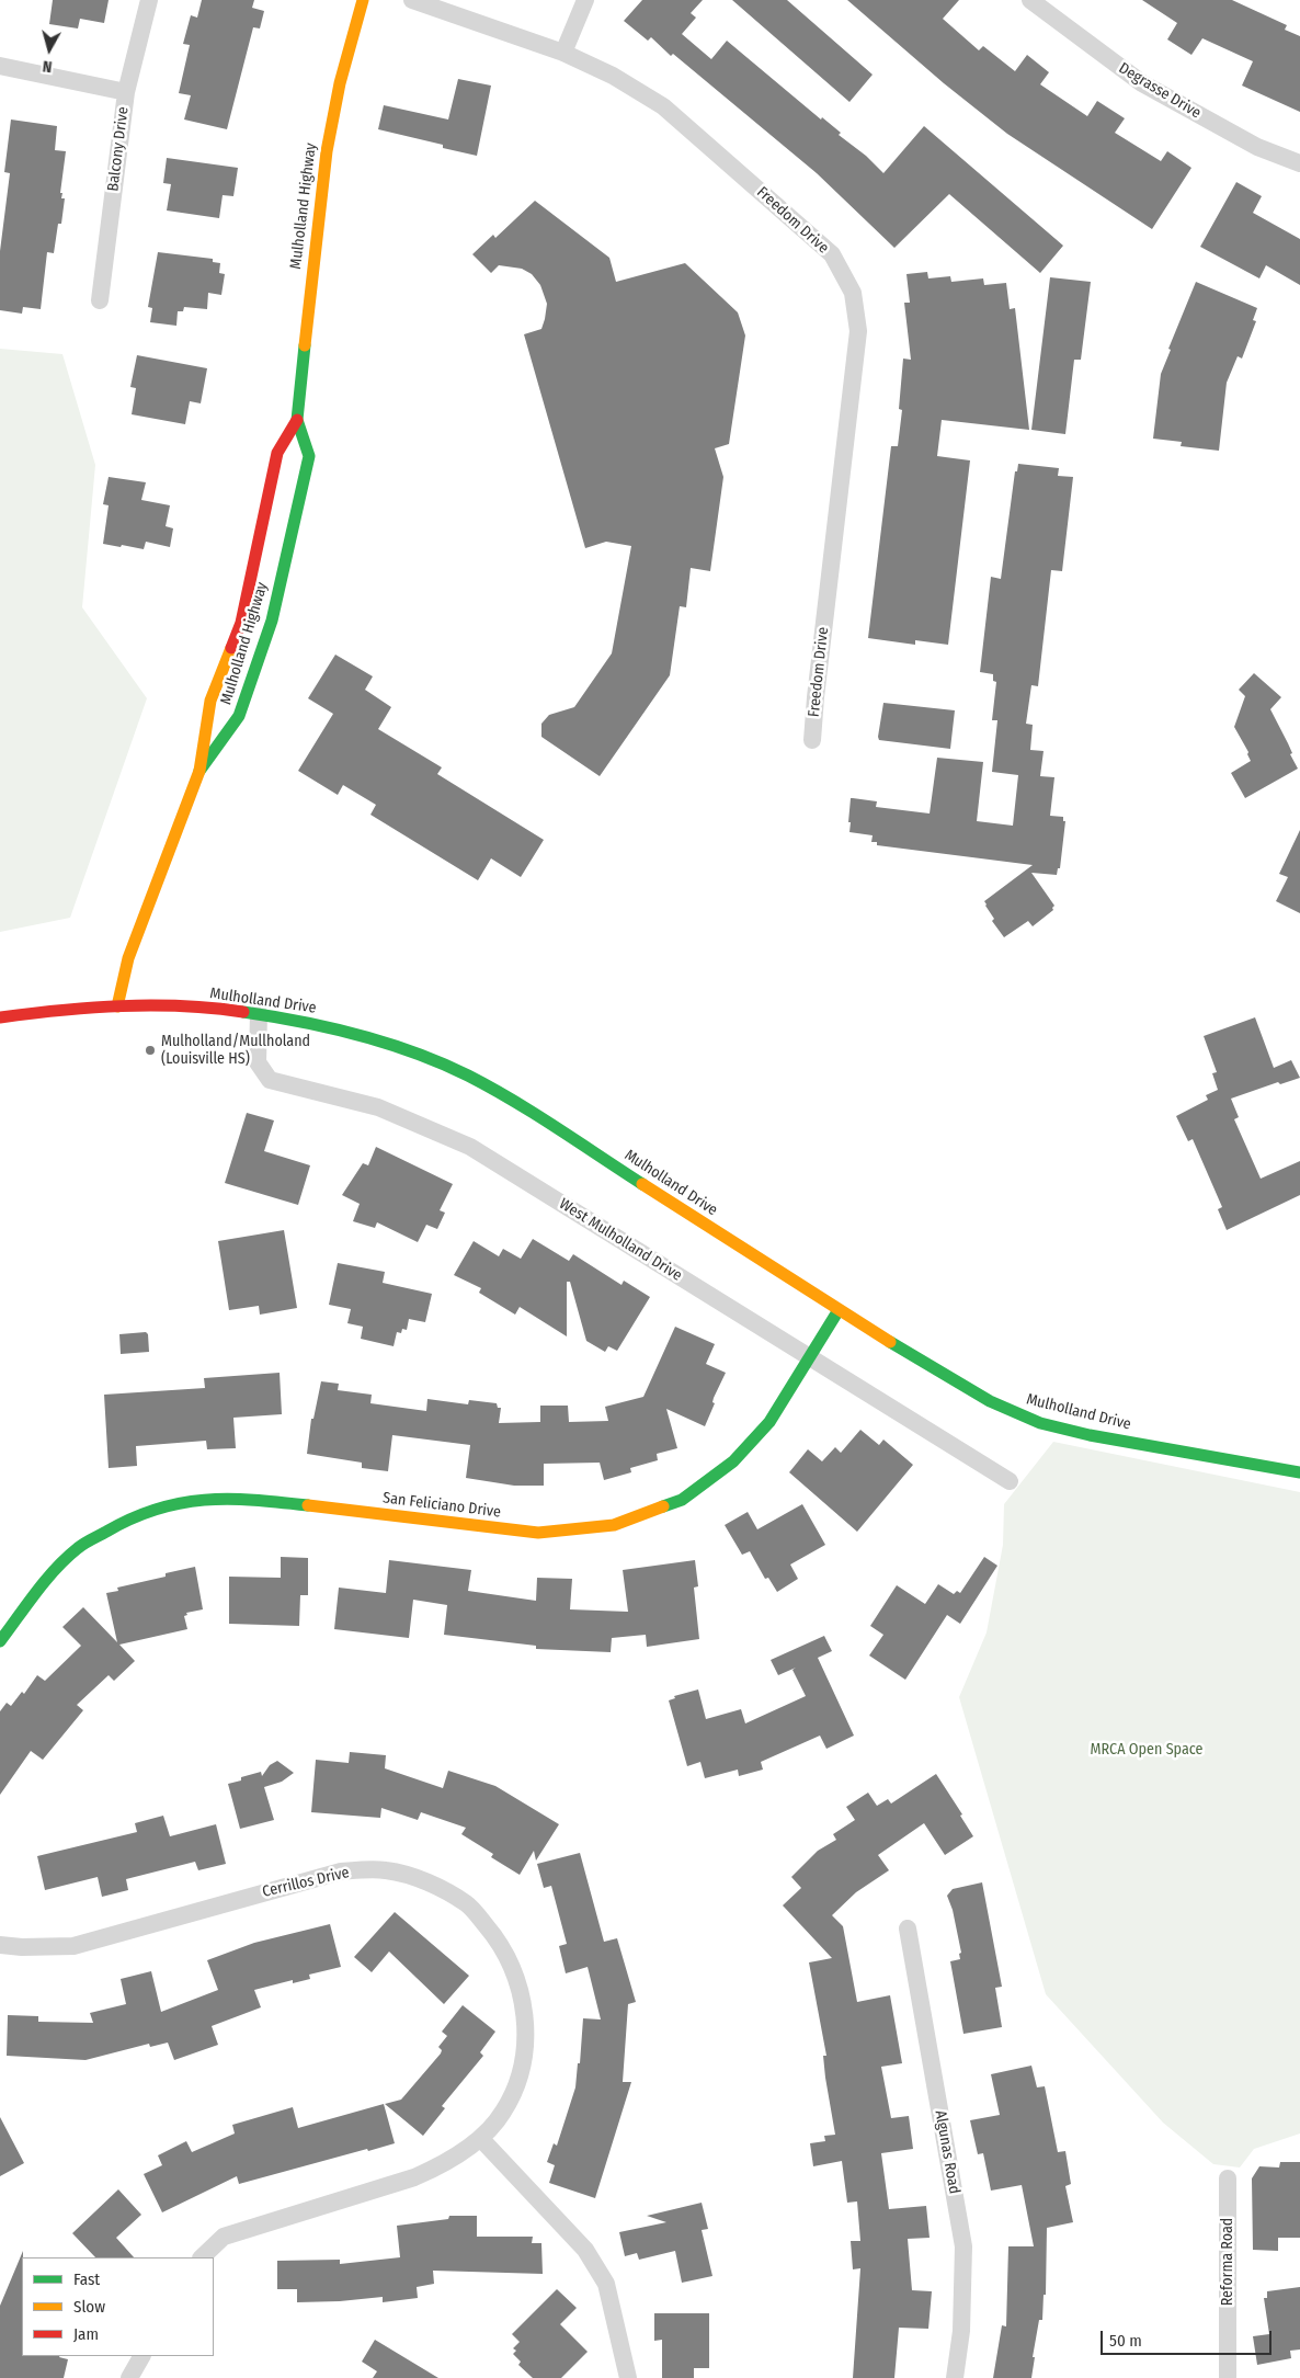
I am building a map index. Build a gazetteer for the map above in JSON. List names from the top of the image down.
{
  "streets": {
    "main road": ["Mulholland Highway", "Mulholland Drive", "San Feliciano Drive"],
    "street": [
      "Degrasse Drive",
      "Balcony Drive",
      "Freedom Drive",
      "West Mulholland Drive",
      "Cerrillos Drive",
      "Algunas Road",
      "Reforma Road"
    ]
  },
  "crossings": [
    ["Mulholland Highway", "Mulholland Drive"],
    ["Mulholland Drive", "West Mulholland Drive"],
    ["Mulholland Drive", "San Feliciano Drive"],
    ["West Mulholland Drive", "San Feliciano Drive"]
  ],
  "parks": ["MRCA Open Space"],
  "places": ["Mulholland/Mullholand (Louisville HS)"],
  "legend": ["Fast", "Slow", "Jam"],
  "scale_bar": "50 m",
  "north": "bottom"
}
